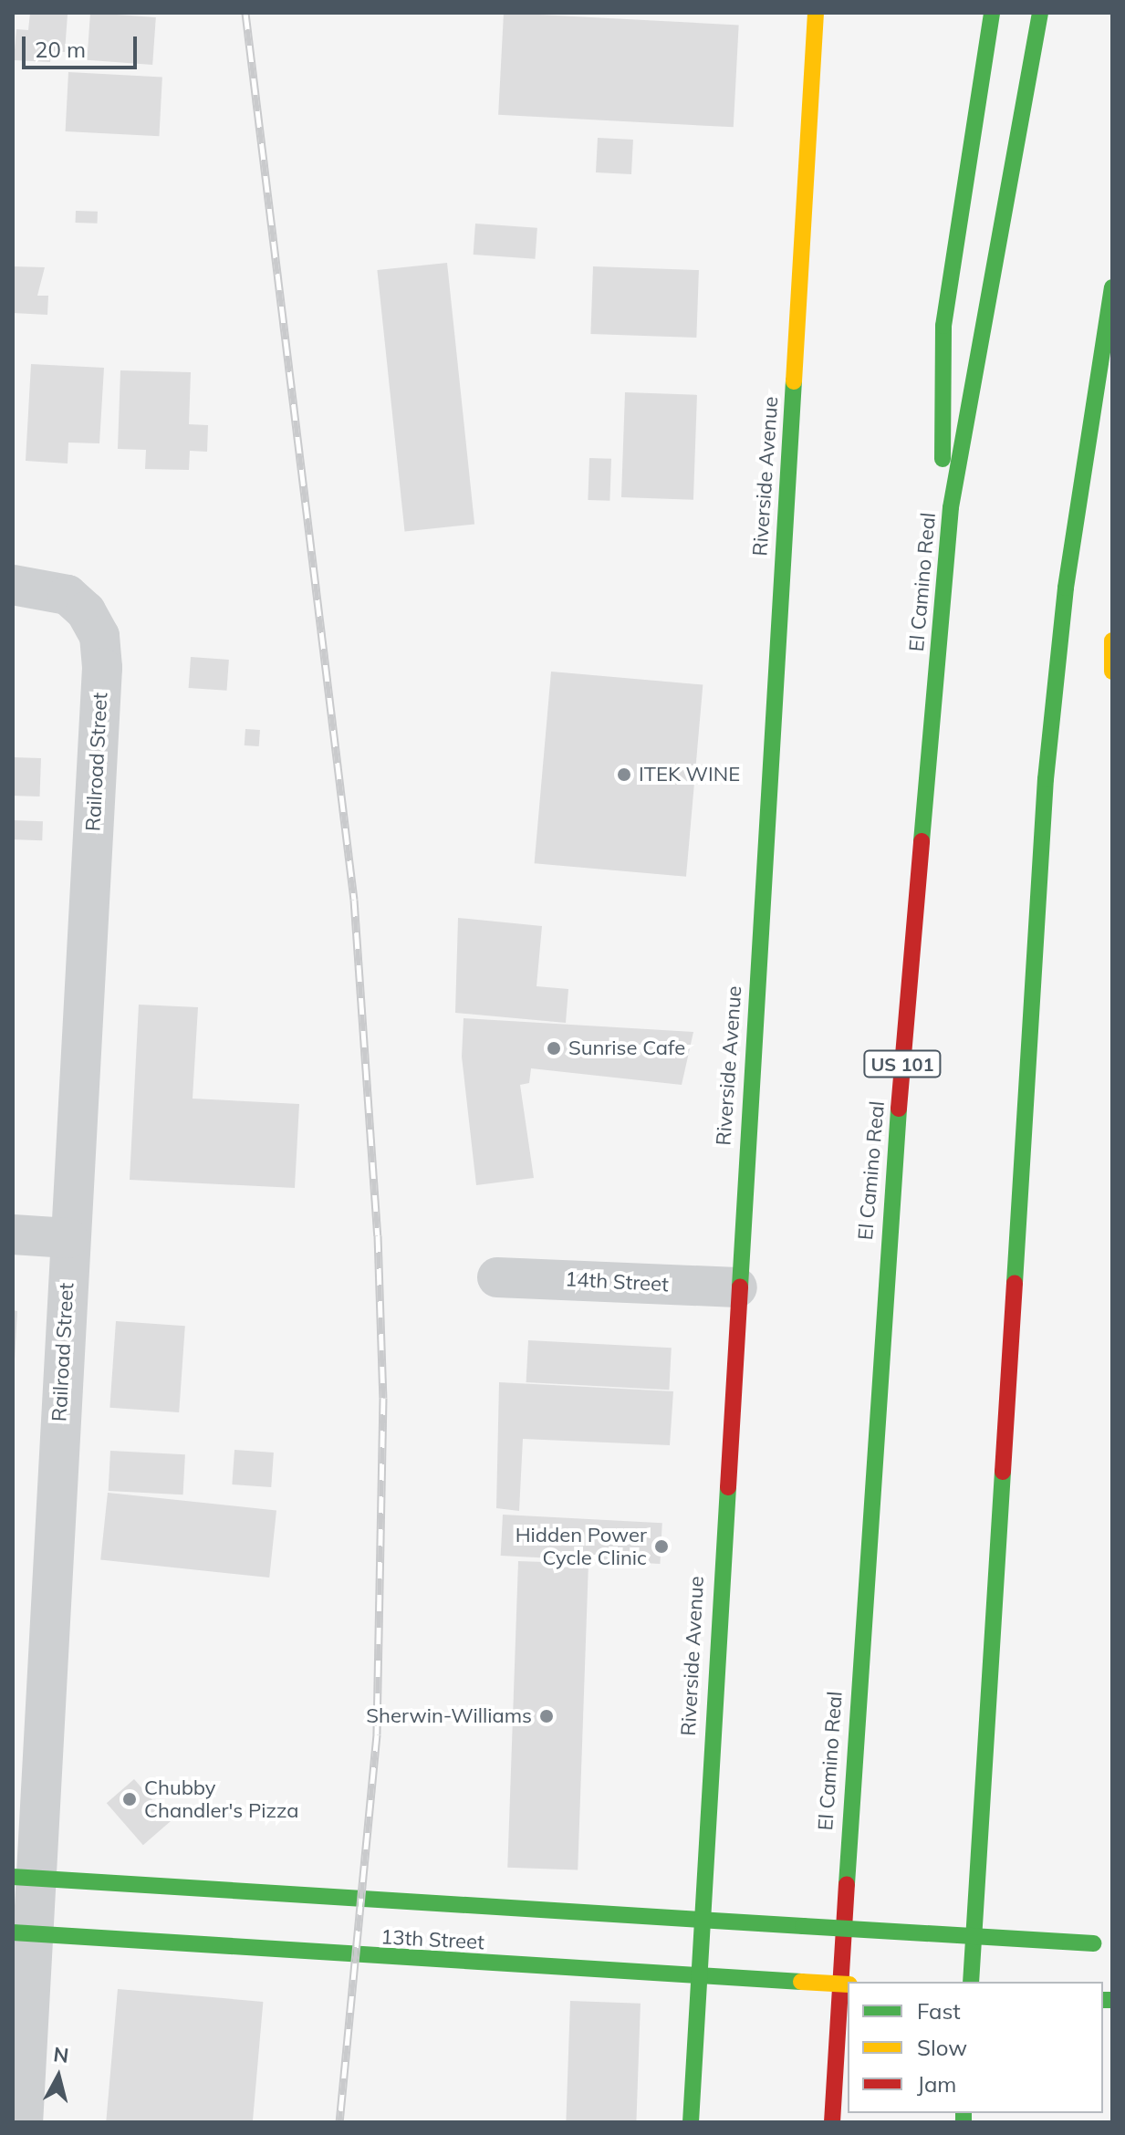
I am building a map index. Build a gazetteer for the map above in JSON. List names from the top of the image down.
{
  "streets": {
    "main road": [
      "Riverside Avenue",
      "El Camino Real",
      "US 101",
      "13th Street"
    ],
    "street": ["Railroad Street", "14th Street"]
  },
  "crossings": [
    ["Riverside Avenue", "14th Street"],
    ["Riverside Avenue", "13th Street"],
    ["Railroad Street", "13th Street"]
  ],
  "places": [
    "ITEK WINE",
    "Sunrise Cafe",
    "Hidden Power Cycle Clinic",
    "Sherwin-Williams",
    "Chubby Chandler's Pizza"
  ],
  "legend": ["Fast", "Slow", "Jam"],
  "scale_bar": "20 m",
  "north": "top"
}
